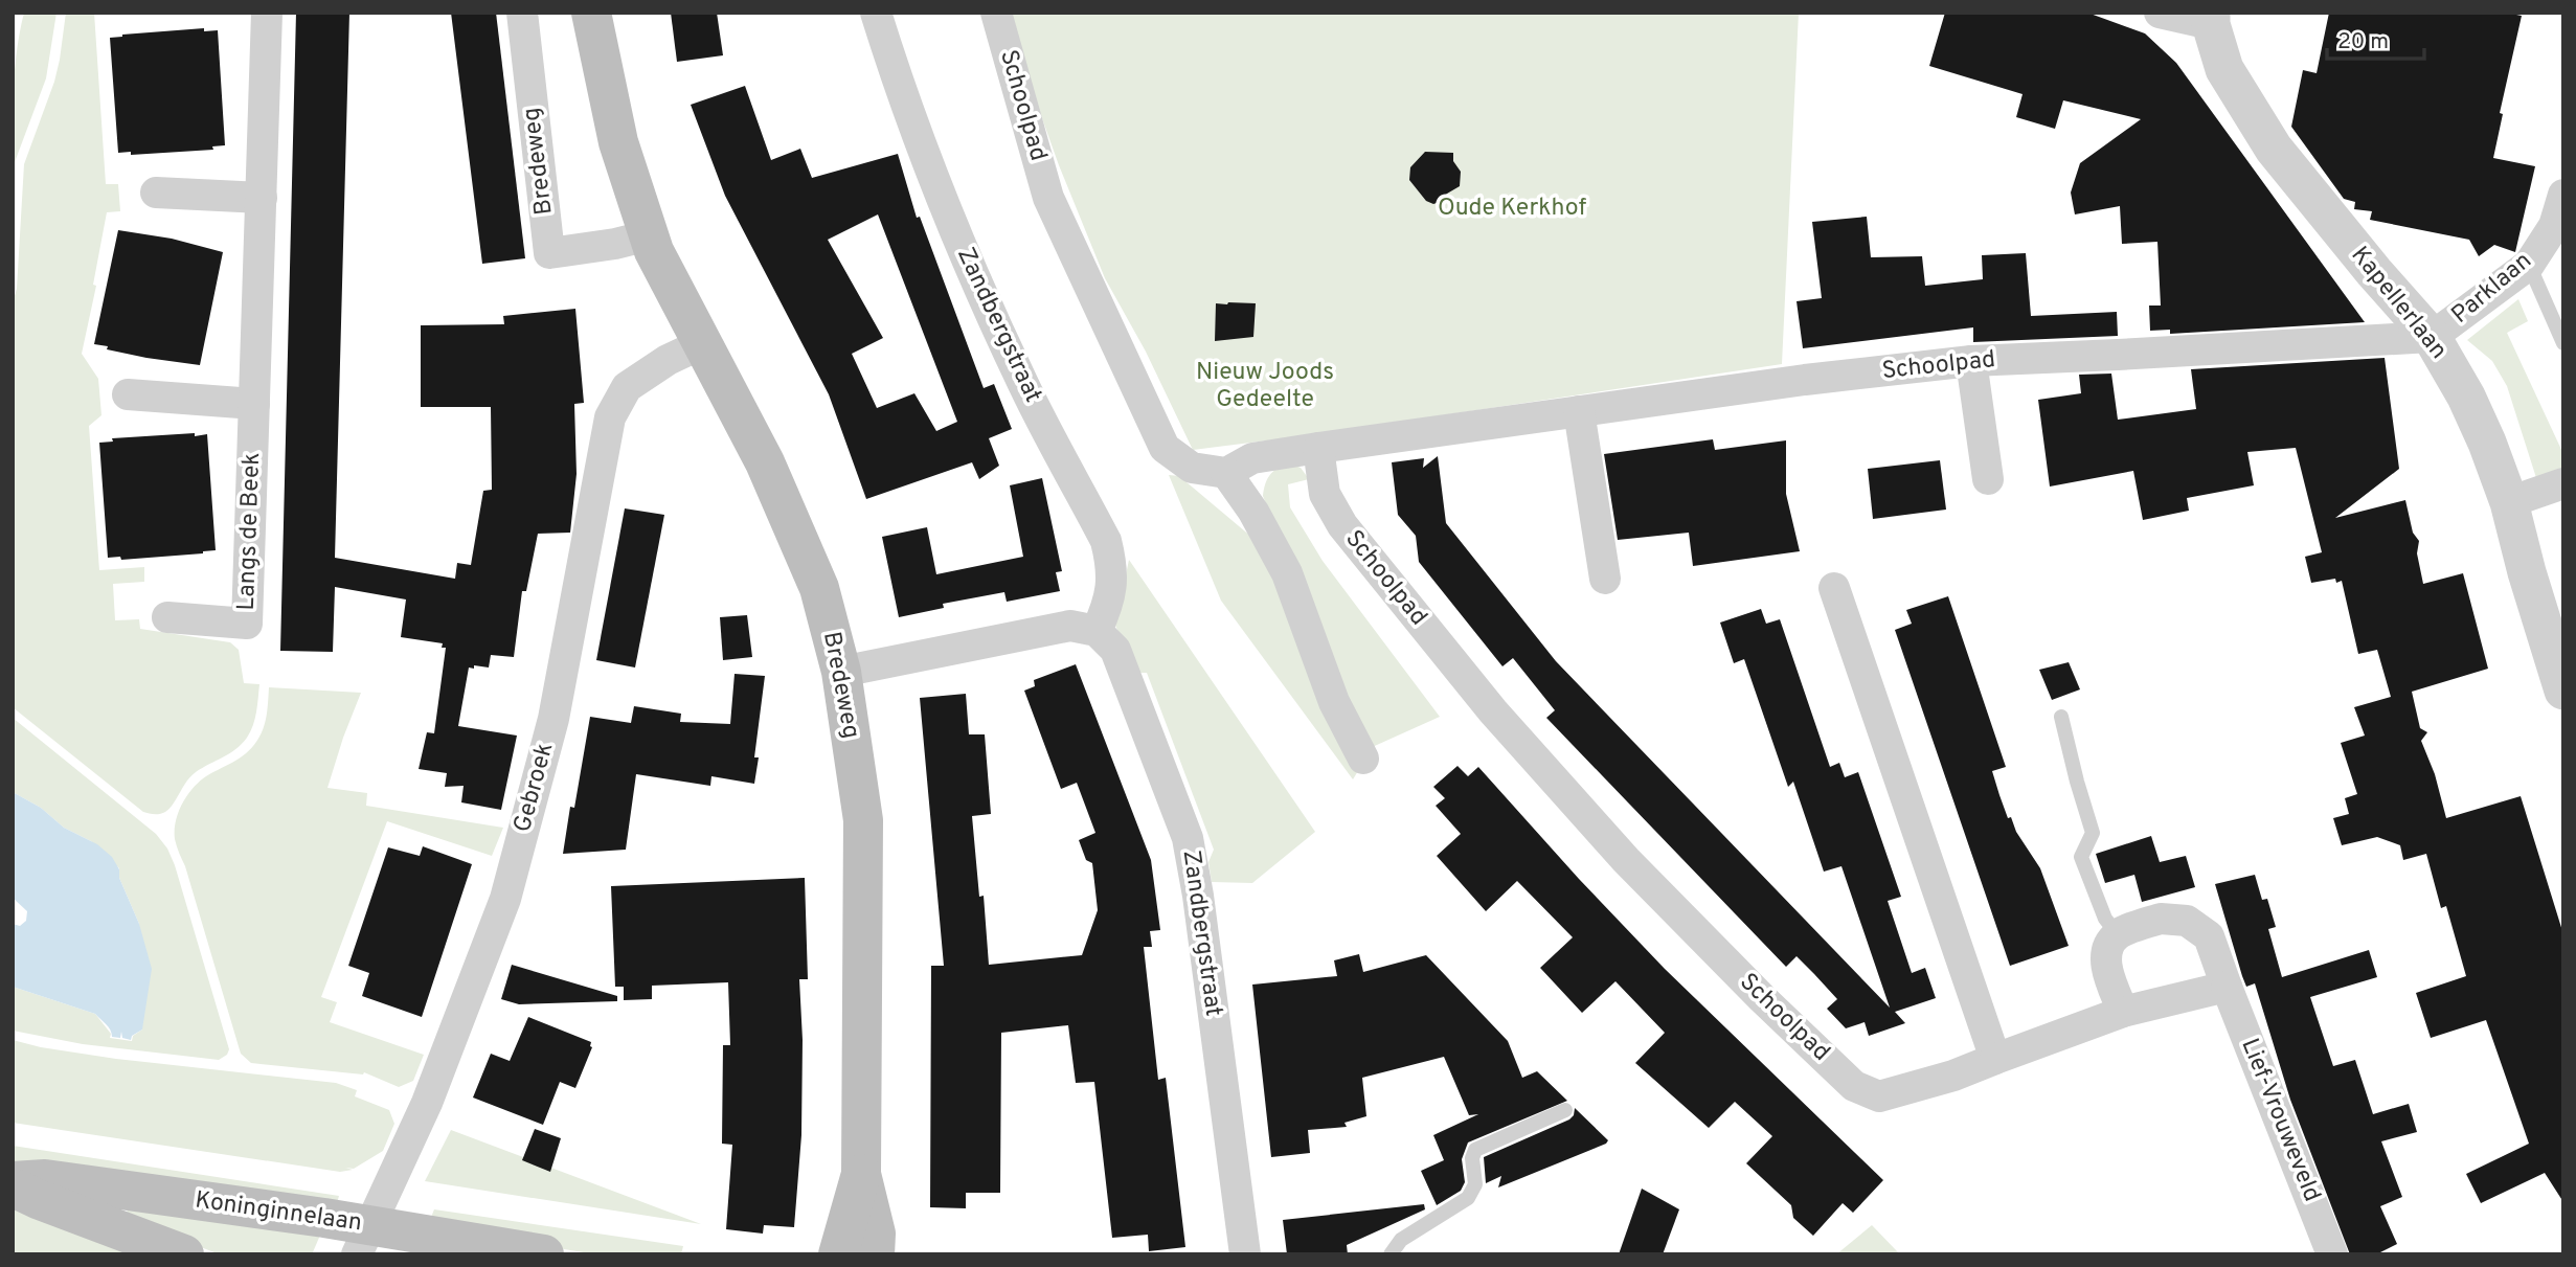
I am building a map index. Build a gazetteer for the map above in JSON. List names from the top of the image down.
{
  "streets": {
    "main road": ["Bredeweg", "Koninginnelaan"],
    "street": [
      "Schoolpad",
      "Parklaan",
      "Kapellerlaan",
      "Zandbergstraat",
      "Langs de Beek",
      "Gebroek",
      "Lief-Vrouweveld"
    ]
  },
  "crossings": [
    ["Schoolpad", "Parklaan"],
    ["Schoolpad", "Kapellerlaan"],
    ["Bredeweg", "Gebroek"],
    ["Parklaan", "Kapellerlaan"]
  ],
  "parks": ["Oude Kerkhof", "Nieuw Joods Gedeelte"],
  "scale_bar": "20 m"
}
